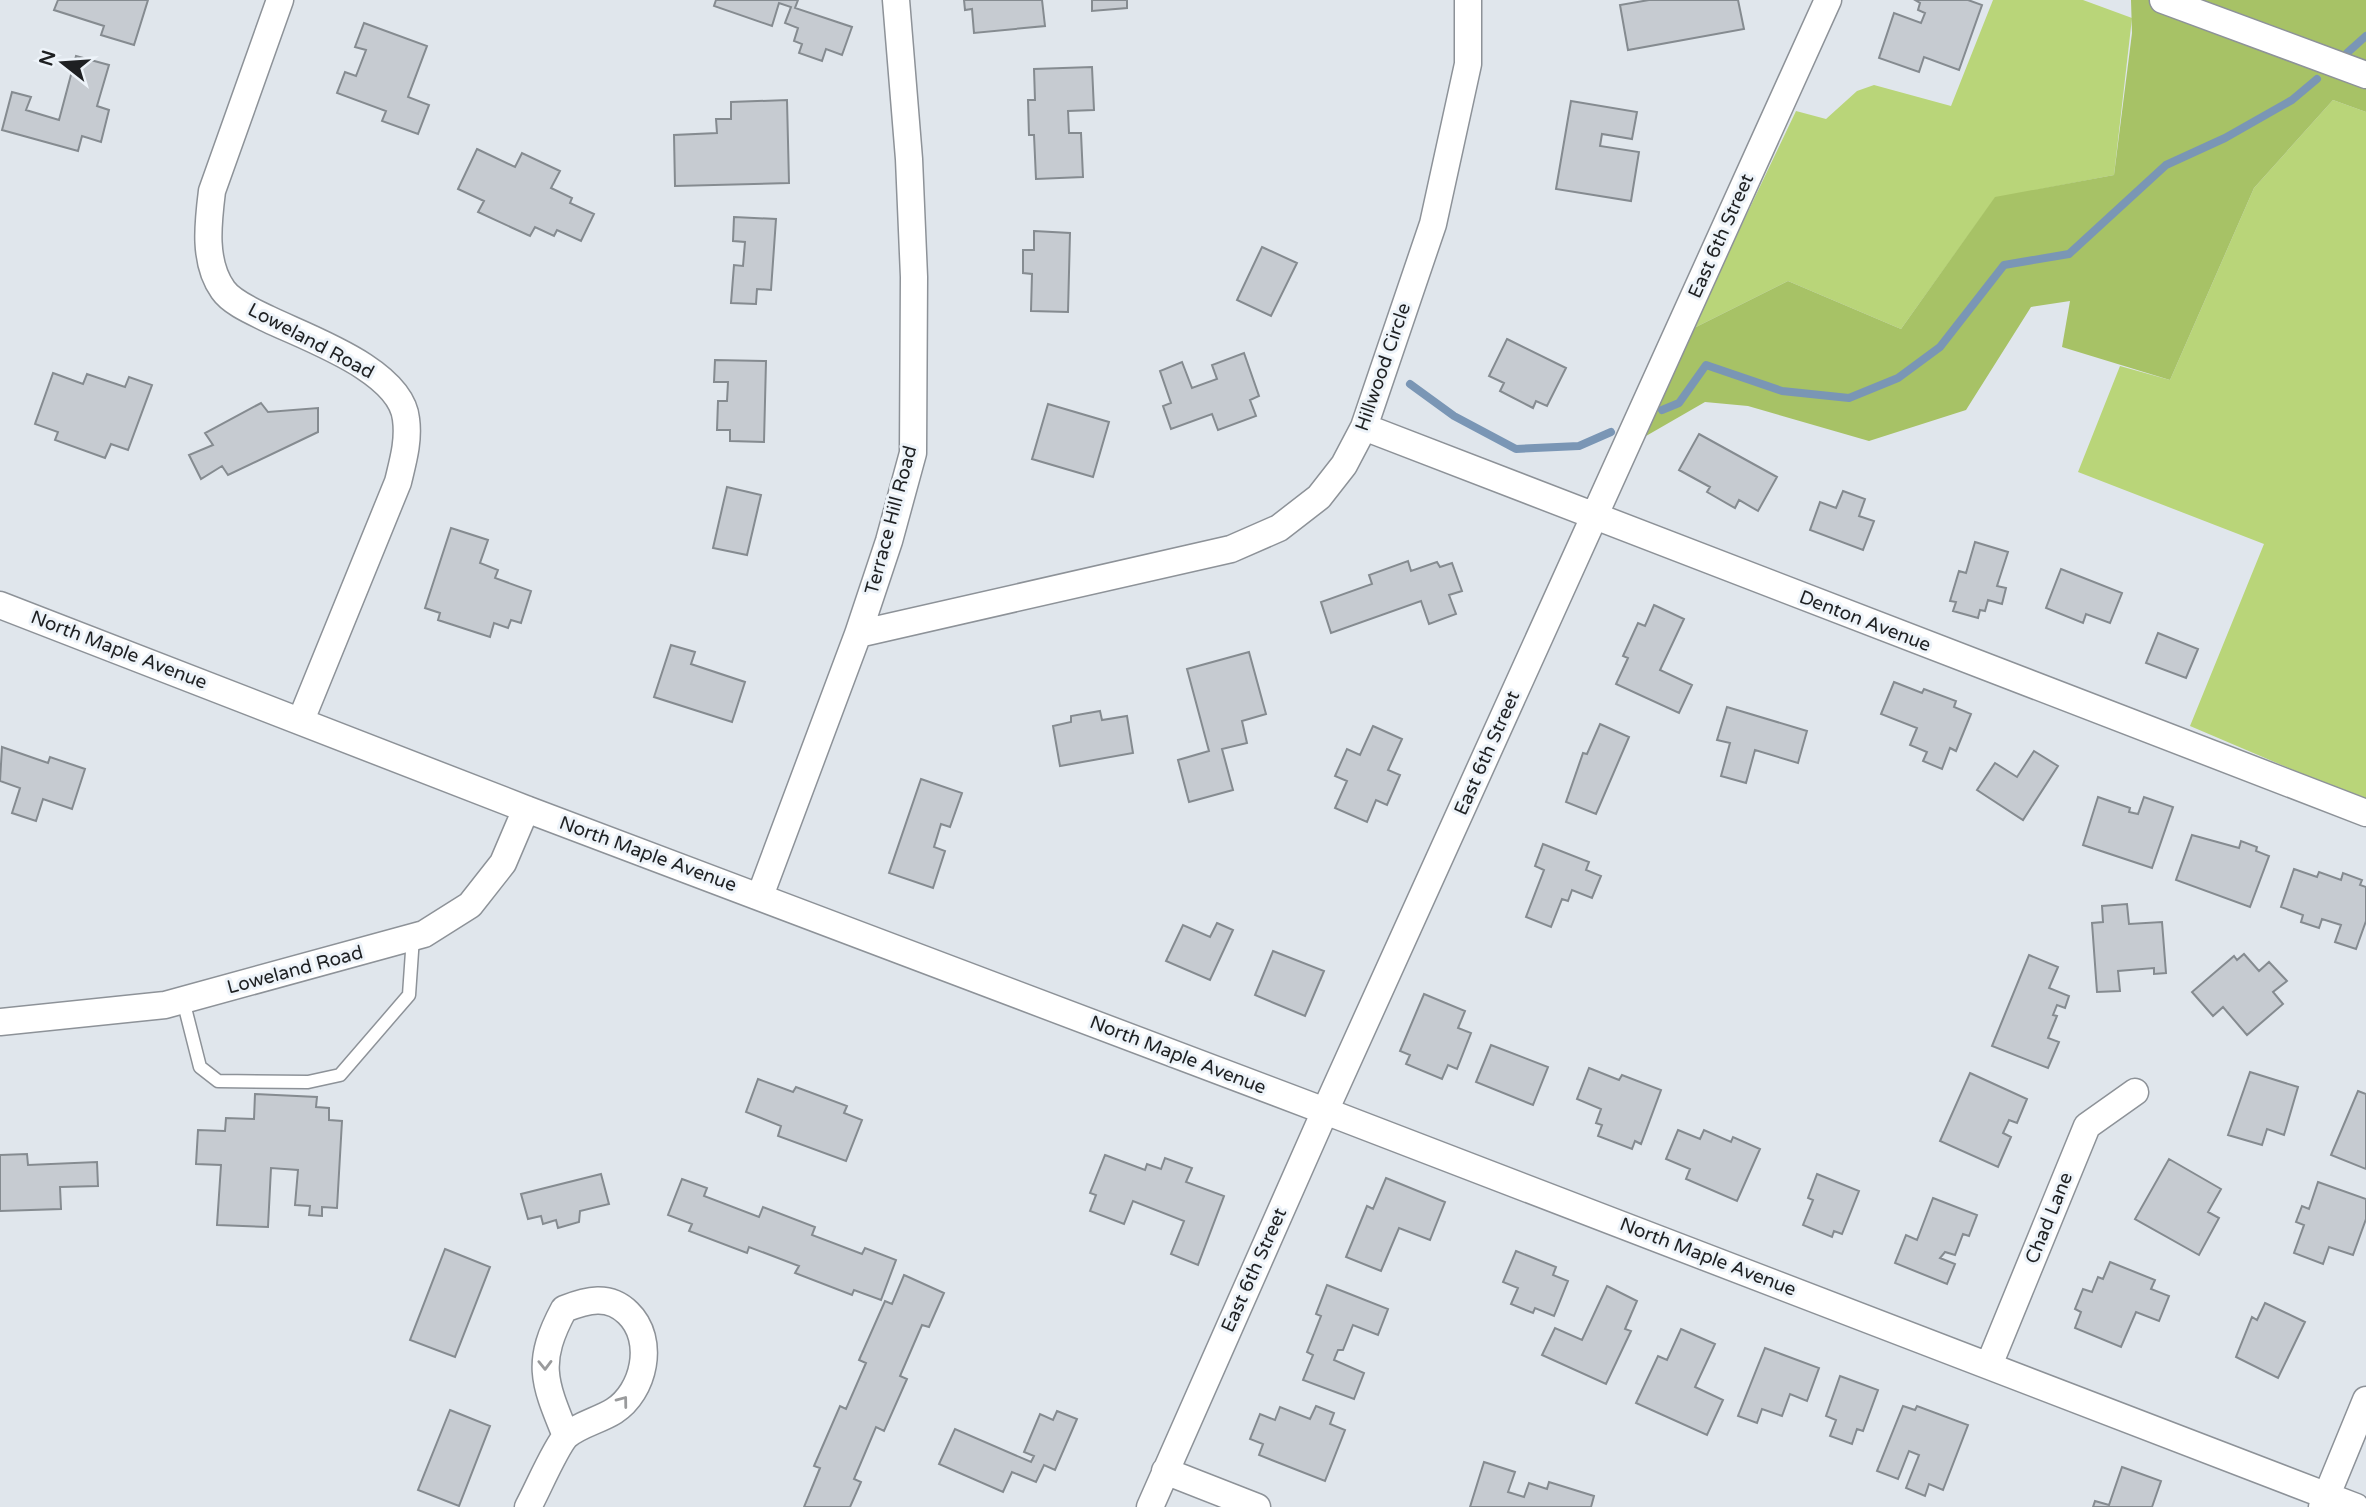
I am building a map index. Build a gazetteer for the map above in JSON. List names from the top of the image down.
{
  "streets": {
    "street": [
      "East 6th Street",
      "Loweland Road",
      "Hillwood Circle",
      "Terrace Hill Road",
      "Denton Avenue",
      "North Maple Avenue",
      "Chad Lane"
    ]
  },
  "crossings": [
    ["East 6th Street", "Denton Avenue"],
    ["East 6th Street", "North Maple Avenue"],
    ["Loweland Road", "North Maple Avenue"],
    ["Hillwood Circle", "Terrace Hill Road"],
    ["Hillwood Circle", "Denton Avenue"],
    ["Terrace Hill Road", "North Maple Avenue"],
    ["North Maple Avenue", "Chad Lane"]
  ],
  "north": "left"
}
